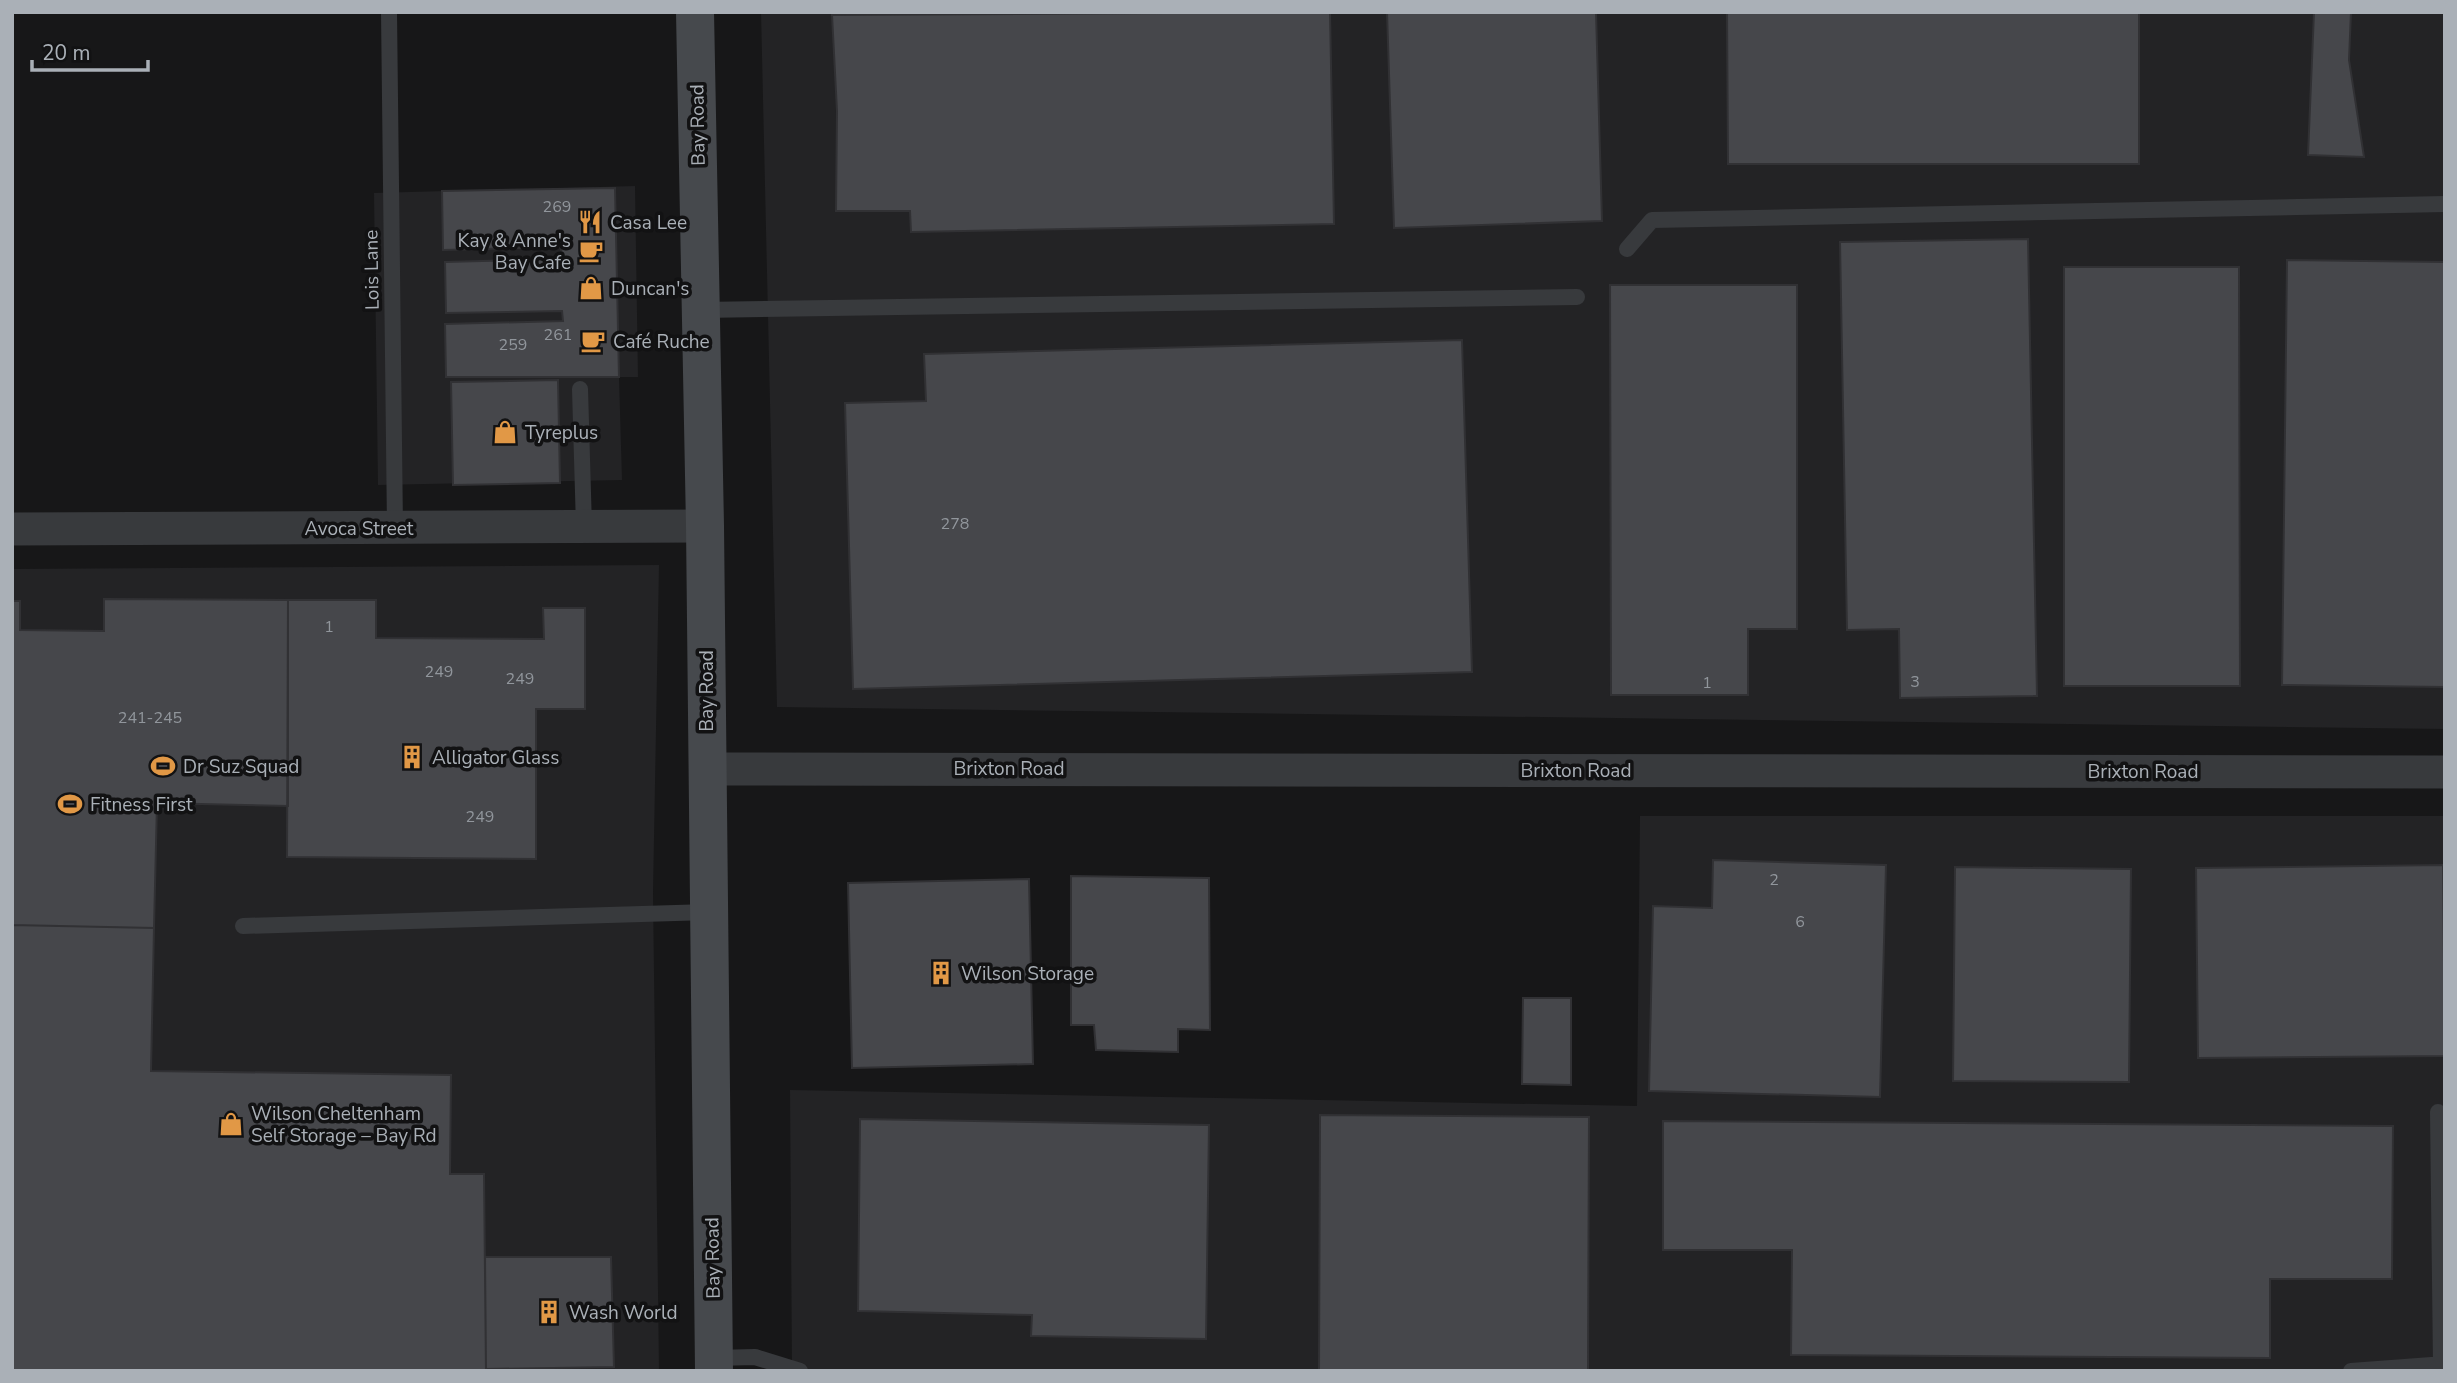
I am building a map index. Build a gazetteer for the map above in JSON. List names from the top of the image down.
{
  "streets": {
    "main road": ["Bay Road"],
    "street": ["Avoca Street", "Brixton Road"],
    "lane": ["Lois Lane"]
  },
  "crossings": [
    ["Bay Road", "Avoca Street"],
    ["Bay Road", "Brixton Road"],
    ["Lois Lane", "Avoca Street"]
  ],
  "places": {
    "restaurant": ["Casa Lee"],
    "cafe": ["Kay & Anne's Bay Cafe", "Café Ruche"],
    "shop": ["Duncan's", "Tyreplus", "Wilson Cheltenham Self Storage – Bay Rd"],
    "building": ["Alligator Glass", "Wilson Storage", "Wash World"],
    "sports": ["Dr Suz Squad", "Fitness First"]
  },
  "house_numbers": [
    "269",
    "261",
    "259",
    "278",
    "1",
    "249",
    "249",
    "3",
    "1",
    "241-245",
    "249",
    "2",
    "6"
  ],
  "scale_bar": "20 m"
}
